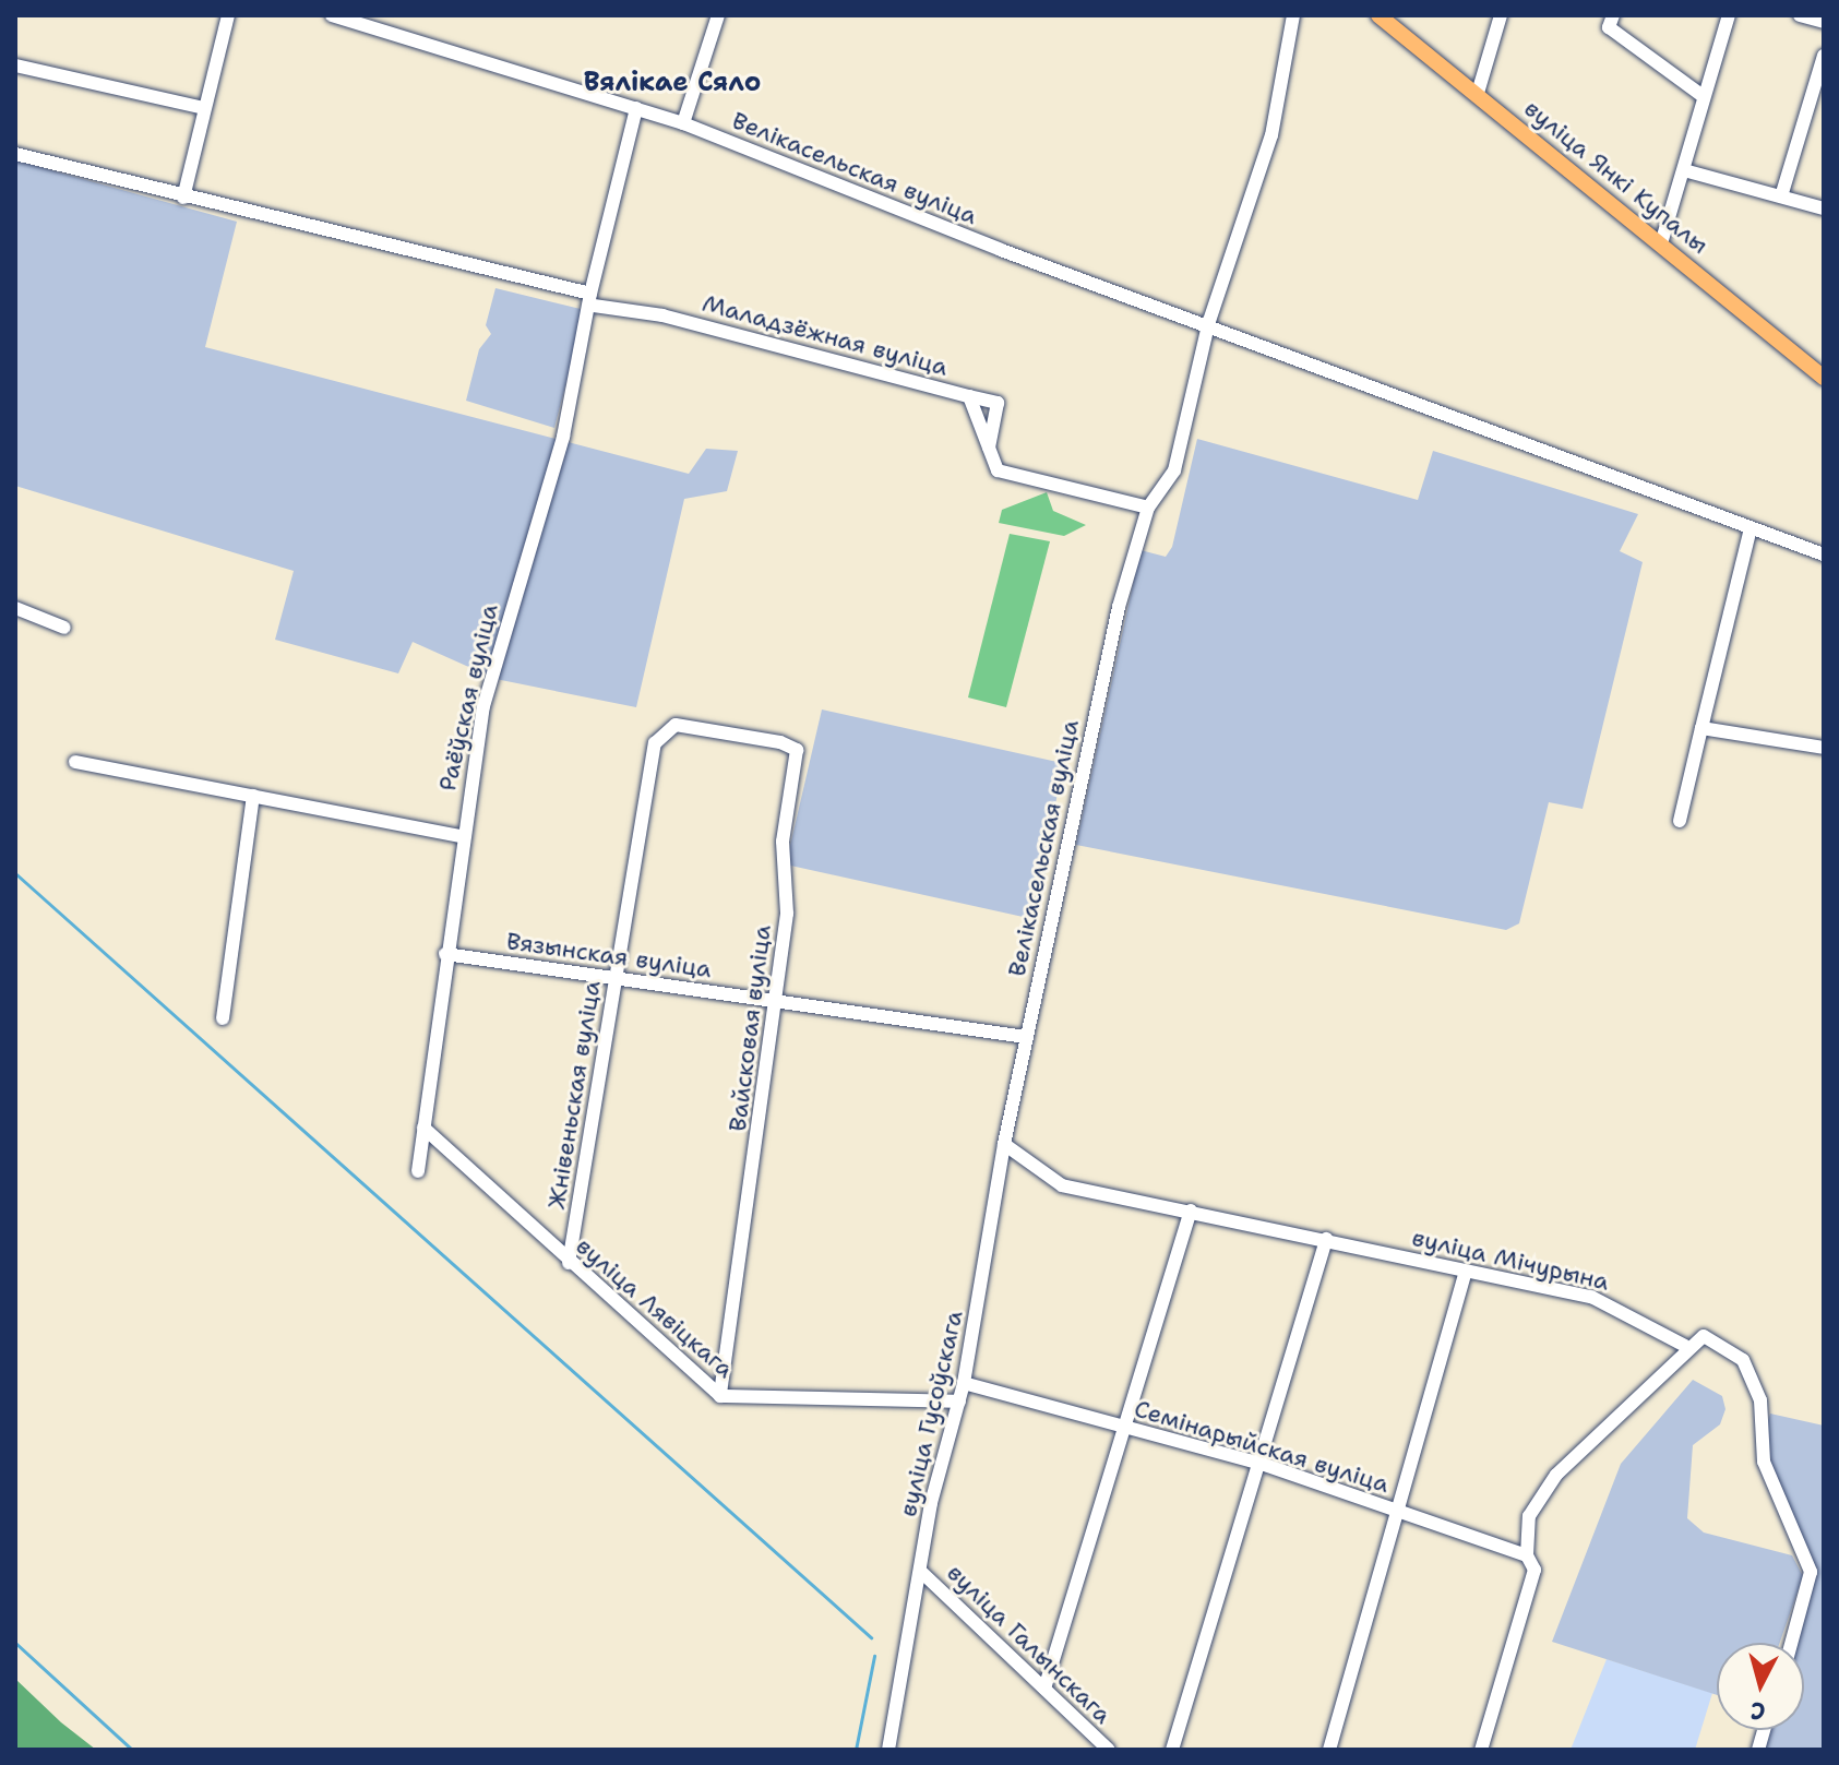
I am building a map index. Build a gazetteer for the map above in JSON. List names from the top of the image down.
{
  "streets": {
    "main road": ["вуліца Янкі Купалы"],
    "street": [
      "Велікасельская вуліца",
      "Маладзёжная вуліца",
      "Раёўская вуліца",
      "Вязынская вуліца",
      "Вайсковая вуліца",
      "Жнівеньская вуліца",
      "вуліца Мічурына",
      "вуліца Лявіцкага",
      "вуліца Гусоўскага",
      "Семінарыйская вуліца",
      "вуліца Галынскага"
    ]
  },
  "crossings": [
    ["Велікасельская вуліца", "Маладзёжная вуліца"],
    ["Велікасельская вуліца", "Раёўская вуліца"],
    ["Велікасельская вуліца", "Вязынская вуліца"],
    ["Велікасельская вуліца", "вуліца Гусоўскага"],
    ["Маладзёжная вуліца", "Раёўская вуліца"],
    ["Раёўская вуліца", "Вязынская вуліца"],
    ["Раёўская вуліца", "вуліца Лявіцкага"],
    ["Вязынская вуліца", "Вайсковая вуліца"],
    ["Вязынская вуліца", "Жнівеньская вуліца"],
    ["Вязынская вуліца", "вуліца Гусоўскага"],
    ["Вайсковая вуліца", "Жнівеньская вуліца"],
    ["Вайсковая вуліца", "вуліца Лявіцкага"],
    ["Жнівеньская вуліца", "вуліца Лявіцкага"],
    ["вуліца Мічурына", "вуліца Гусоўскага"],
    ["вуліца Лявіцкага", "вуліца Гусоўскага"],
    ["вуліца Гусоўскага", "Семінарыйская вуліца"],
    ["вуліца Гусоўскага", "вуліца Галынскага"]
  ],
  "districts": ["Вялікае Сяло"],
  "north": "bottom"
}
